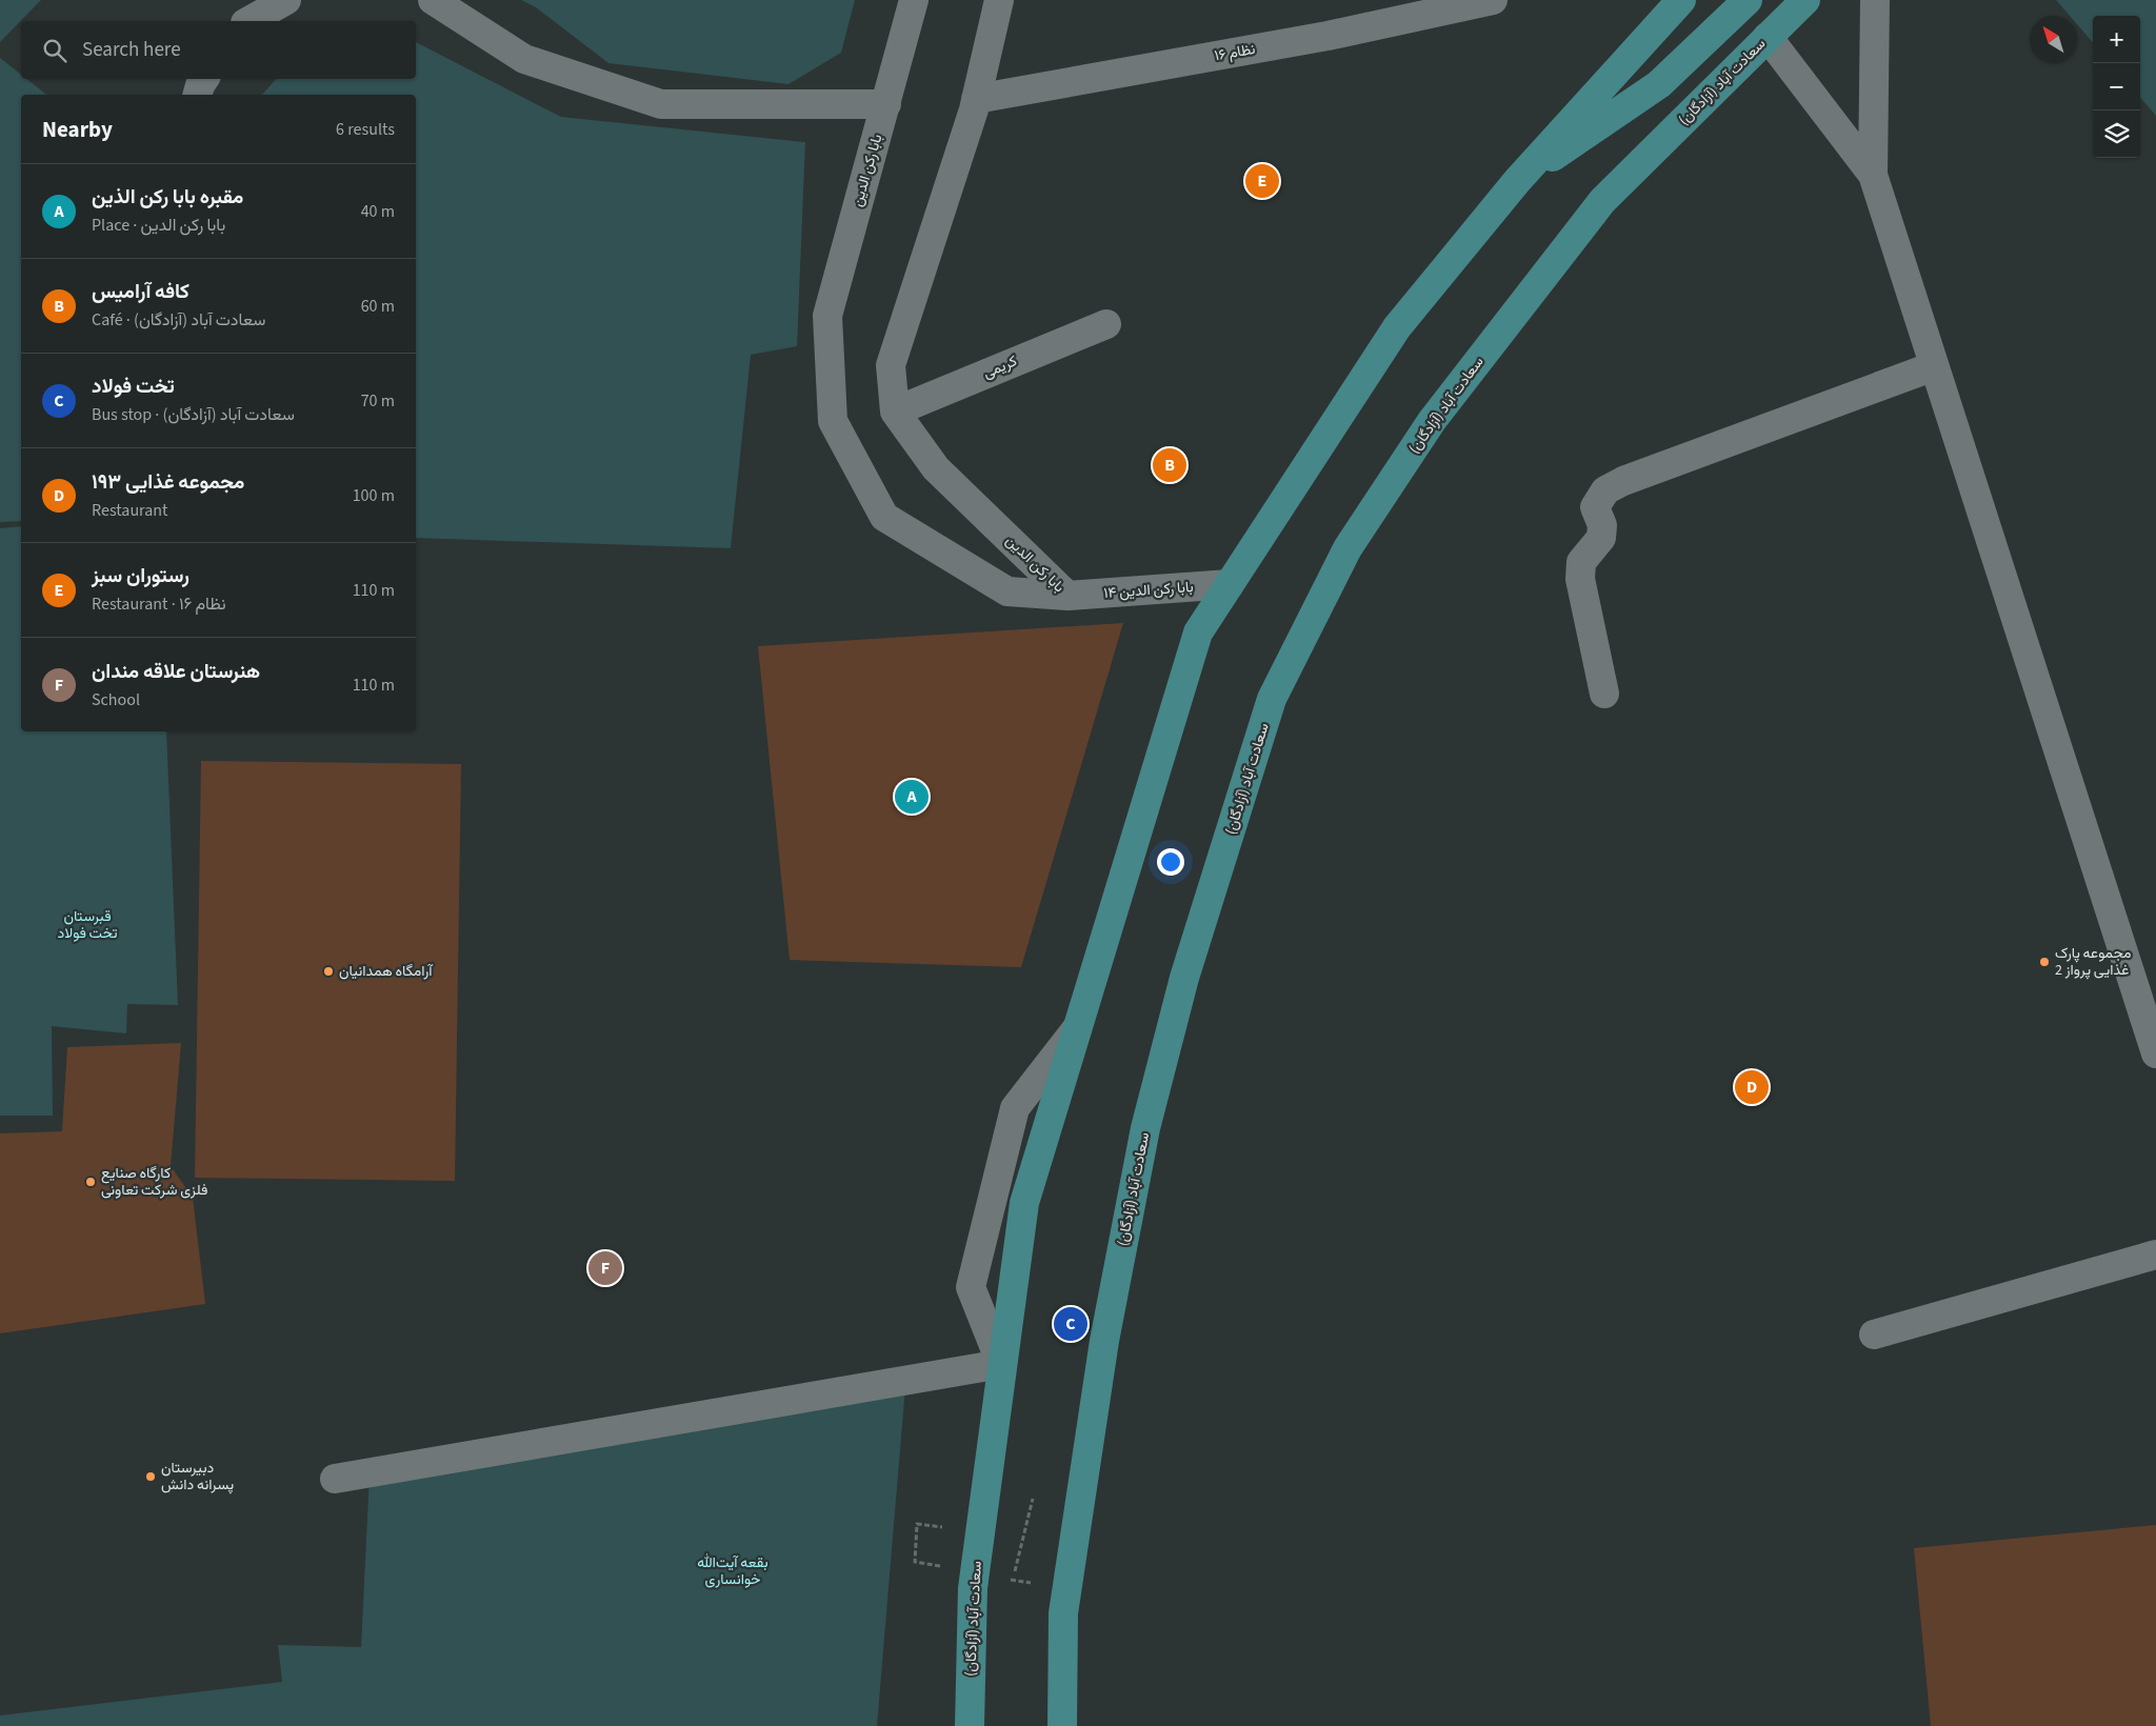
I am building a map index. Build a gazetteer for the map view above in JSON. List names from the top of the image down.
{
  "streets": {
    "main road": ["سعادت آباد (آزادگان)"],
    "street": [
      "نظام ۱۶",
      "بابا رکن الدین",
      "کریمی",
      "بابا رکن الدین ۱۴"
    ]
  },
  "crossings": [
    ["سعادت آباد (آزادگان)", "بابا رکن الدین ۱۴"],
    ["بابا رکن الدین", "کریمی"],
    ["بابا رکن الدین", "بابا رکن الدین ۱۴"]
  ],
  "parks": ["قبرستان تخت فولاد", "بقعه آیت‌الله خوانساری"],
  "places": [
    "مجموعه پارک غذایی پرواز 2",
    "آرامگاه همدانیان",
    "کارگاه صنایع فلزی شرکت تعاونی",
    "دبیرستان پسرانه دانش"
  ],
  "north": "top left",
  "page": {
    "map_buttons": ["+", "−"],
    "search": "Search here",
    "heading": ["Nearby", "6 results"],
    "pins": [
      "E",
      "B",
      "A",
      "D",
      "F",
      "C"
    ],
    "list": [
      {
        "mark": "A",
        "name": "مقبره بابا رکن الذین",
        "note": "Place · بابا رکن الدین",
        "value": "40 m"
      },
      {
        "mark": "B",
        "name": "کافه آرامیس",
        "note": "Café · سعادت آباد (آزادگان)",
        "value": "60 m"
      },
      {
        "mark": "C",
        "name": "تخت فولاد",
        "note": "Bus stop · سعادت آباد (آزادگان)",
        "value": "70 m"
      },
      {
        "mark": "D",
        "name": "مجموعه غذایی ۱۹۳",
        "note": "Restaurant",
        "value": "100 m"
      },
      {
        "mark": "E",
        "name": "رستوران سبز",
        "note": "Restaurant · نظام ۱۶",
        "value": "110 m"
      },
      {
        "mark": "F",
        "name": "هنرستان علاقه مندان",
        "note": "School",
        "value": "110 m"
      }
    ]
  }
}
